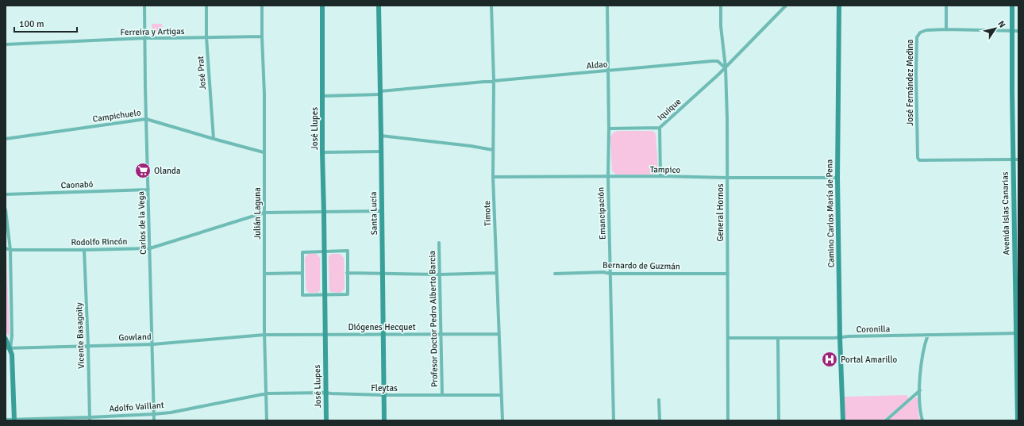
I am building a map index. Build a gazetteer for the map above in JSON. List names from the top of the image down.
{
  "streets": {
    "street": [
      "Ferreira y Artigas",
      "Aldao",
      "José Prat",
      "José Fernández Medina",
      "Iquique",
      "Campichuelo",
      "José Llupes",
      "Tampico",
      "Caonabó",
      "General Hornos",
      "Julián Laguna",
      "Santa Lucía",
      "Timote",
      "Emancipación",
      "Camino Carlos María de Pena",
      "Avenida Islas Canarias",
      "Carlos de la Vega",
      "Rodolfo Rincón",
      "Bernardo de Guzmán",
      "Profesor Doctor Pedro Alberto Barcia",
      "Diógenes Hecquet",
      "Coronilla",
      "Vicente Basagoity",
      "Gowland",
      "Fleytas",
      "Adolfo Vaillant"
    ]
  },
  "crossings": [
    ["Ferreira y Artigas", "José Prat"],
    ["Ferreira y Artigas", "Julián Laguna"],
    ["Ferreira y Artigas", "Carlos de la Vega"],
    ["Aldao", "Iquique"],
    ["Aldao", "José Llupes"],
    ["Aldao", "General Hornos"],
    ["Aldao", "Santa Lucía"],
    ["Aldao", "Timote"],
    ["Aldao", "Emancipación"],
    ["José Prat", "Campichuelo"],
    ["José Fernández Medina", "Avenida Islas Canarias"],
    ["Iquique", "General Hornos"],
    ["Iquique", "Emancipación"],
    ["Campichuelo", "Julián Laguna"],
    ["Campichuelo", "Carlos de la Vega"],
    ["José Llupes", "Rodolfo Rincón"],
    ["José Llupes", "Diógenes Hecquet"],
    ["José Llupes", "Fleytas"],
    ["Tampico", "General Hornos"],
    ["Tampico", "Timote"],
    ["Tampico", "Emancipación"],
    ["Tampico", "Camino Carlos María de Pena"],
    ["Caonabó", "Carlos de la Vega"],
    ["General Hornos", "Bernardo de Guzmán"],
    ["General Hornos", "Coronilla"],
    ["Julián Laguna", "Rodolfo Rincón"],
    ["Julián Laguna", "Diógenes Hecquet"],
    ["Julián Laguna", "Gowland"],
    ["Julián Laguna", "Fleytas"],
    ["Julián Laguna", "Adolfo Vaillant"],
    ["Santa Lucía", "Rodolfo Rincón"],
    ["Santa Lucía", "Diógenes Hecquet"],
    ["Santa Lucía", "Fleytas"],
    ["Timote", "Diógenes Hecquet"],
    ["Timote", "Fleytas"],
    ["Emancipación", "Bernardo de Guzmán"],
    ["Camino Carlos María de Pena", "Coronilla"],
    ["Avenida Islas Canarias", "Coronilla"],
    ["Carlos de la Vega", "Rodolfo Rincón"],
    ["Carlos de la Vega", "Gowland"],
    ["Carlos de la Vega", "Adolfo Vaillant"],
    ["Rodolfo Rincón", "Vicente Basagoity"],
    ["Profesor Doctor Pedro Alberto Barcia", "Diógenes Hecquet"],
    ["Profesor Doctor Pedro Alberto Barcia", "Fleytas"],
    ["Diógenes Hecquet", "Gowland"],
    ["Vicente Basagoity", "Gowland"],
    ["Vicente Basagoity", "Adolfo Vaillant"],
    ["Fleytas", "Adolfo Vaillant"]
  ],
  "places": {
    "supermarket": ["Olanda"],
    "hospital": ["Portal Amarillo"]
  },
  "scale_bar": "100 m",
  "north": "top right"
}
